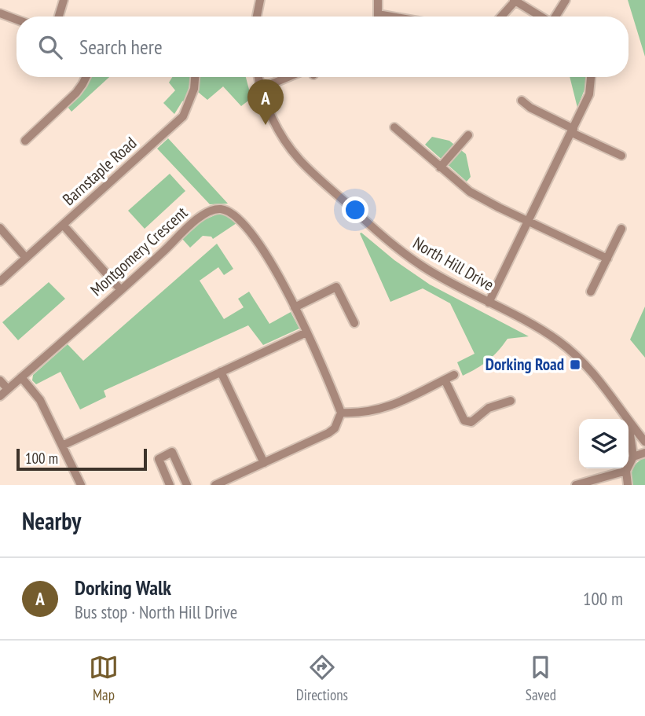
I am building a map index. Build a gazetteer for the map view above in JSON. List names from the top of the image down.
{
  "streets": {
    "street": ["Barnstaple Road", "Montgomery Crescent", "North Hill Drive"]
  },
  "places": {
    "transit": ["Dorking Road"]
  },
  "scale_bar": "100 m",
  "page": {
    "search": "Search here",
    "pins": "A",
    "scale": "100 m",
    "heading": "Nearby",
    "list": [
      {
        "mark": "A",
        "name": "Dorking Walk",
        "note": "Bus stop · North Hill Drive",
        "value": "100 m"
      }
    ],
    "nav": ["Map", "Directions", "Saved"]
  }
}
